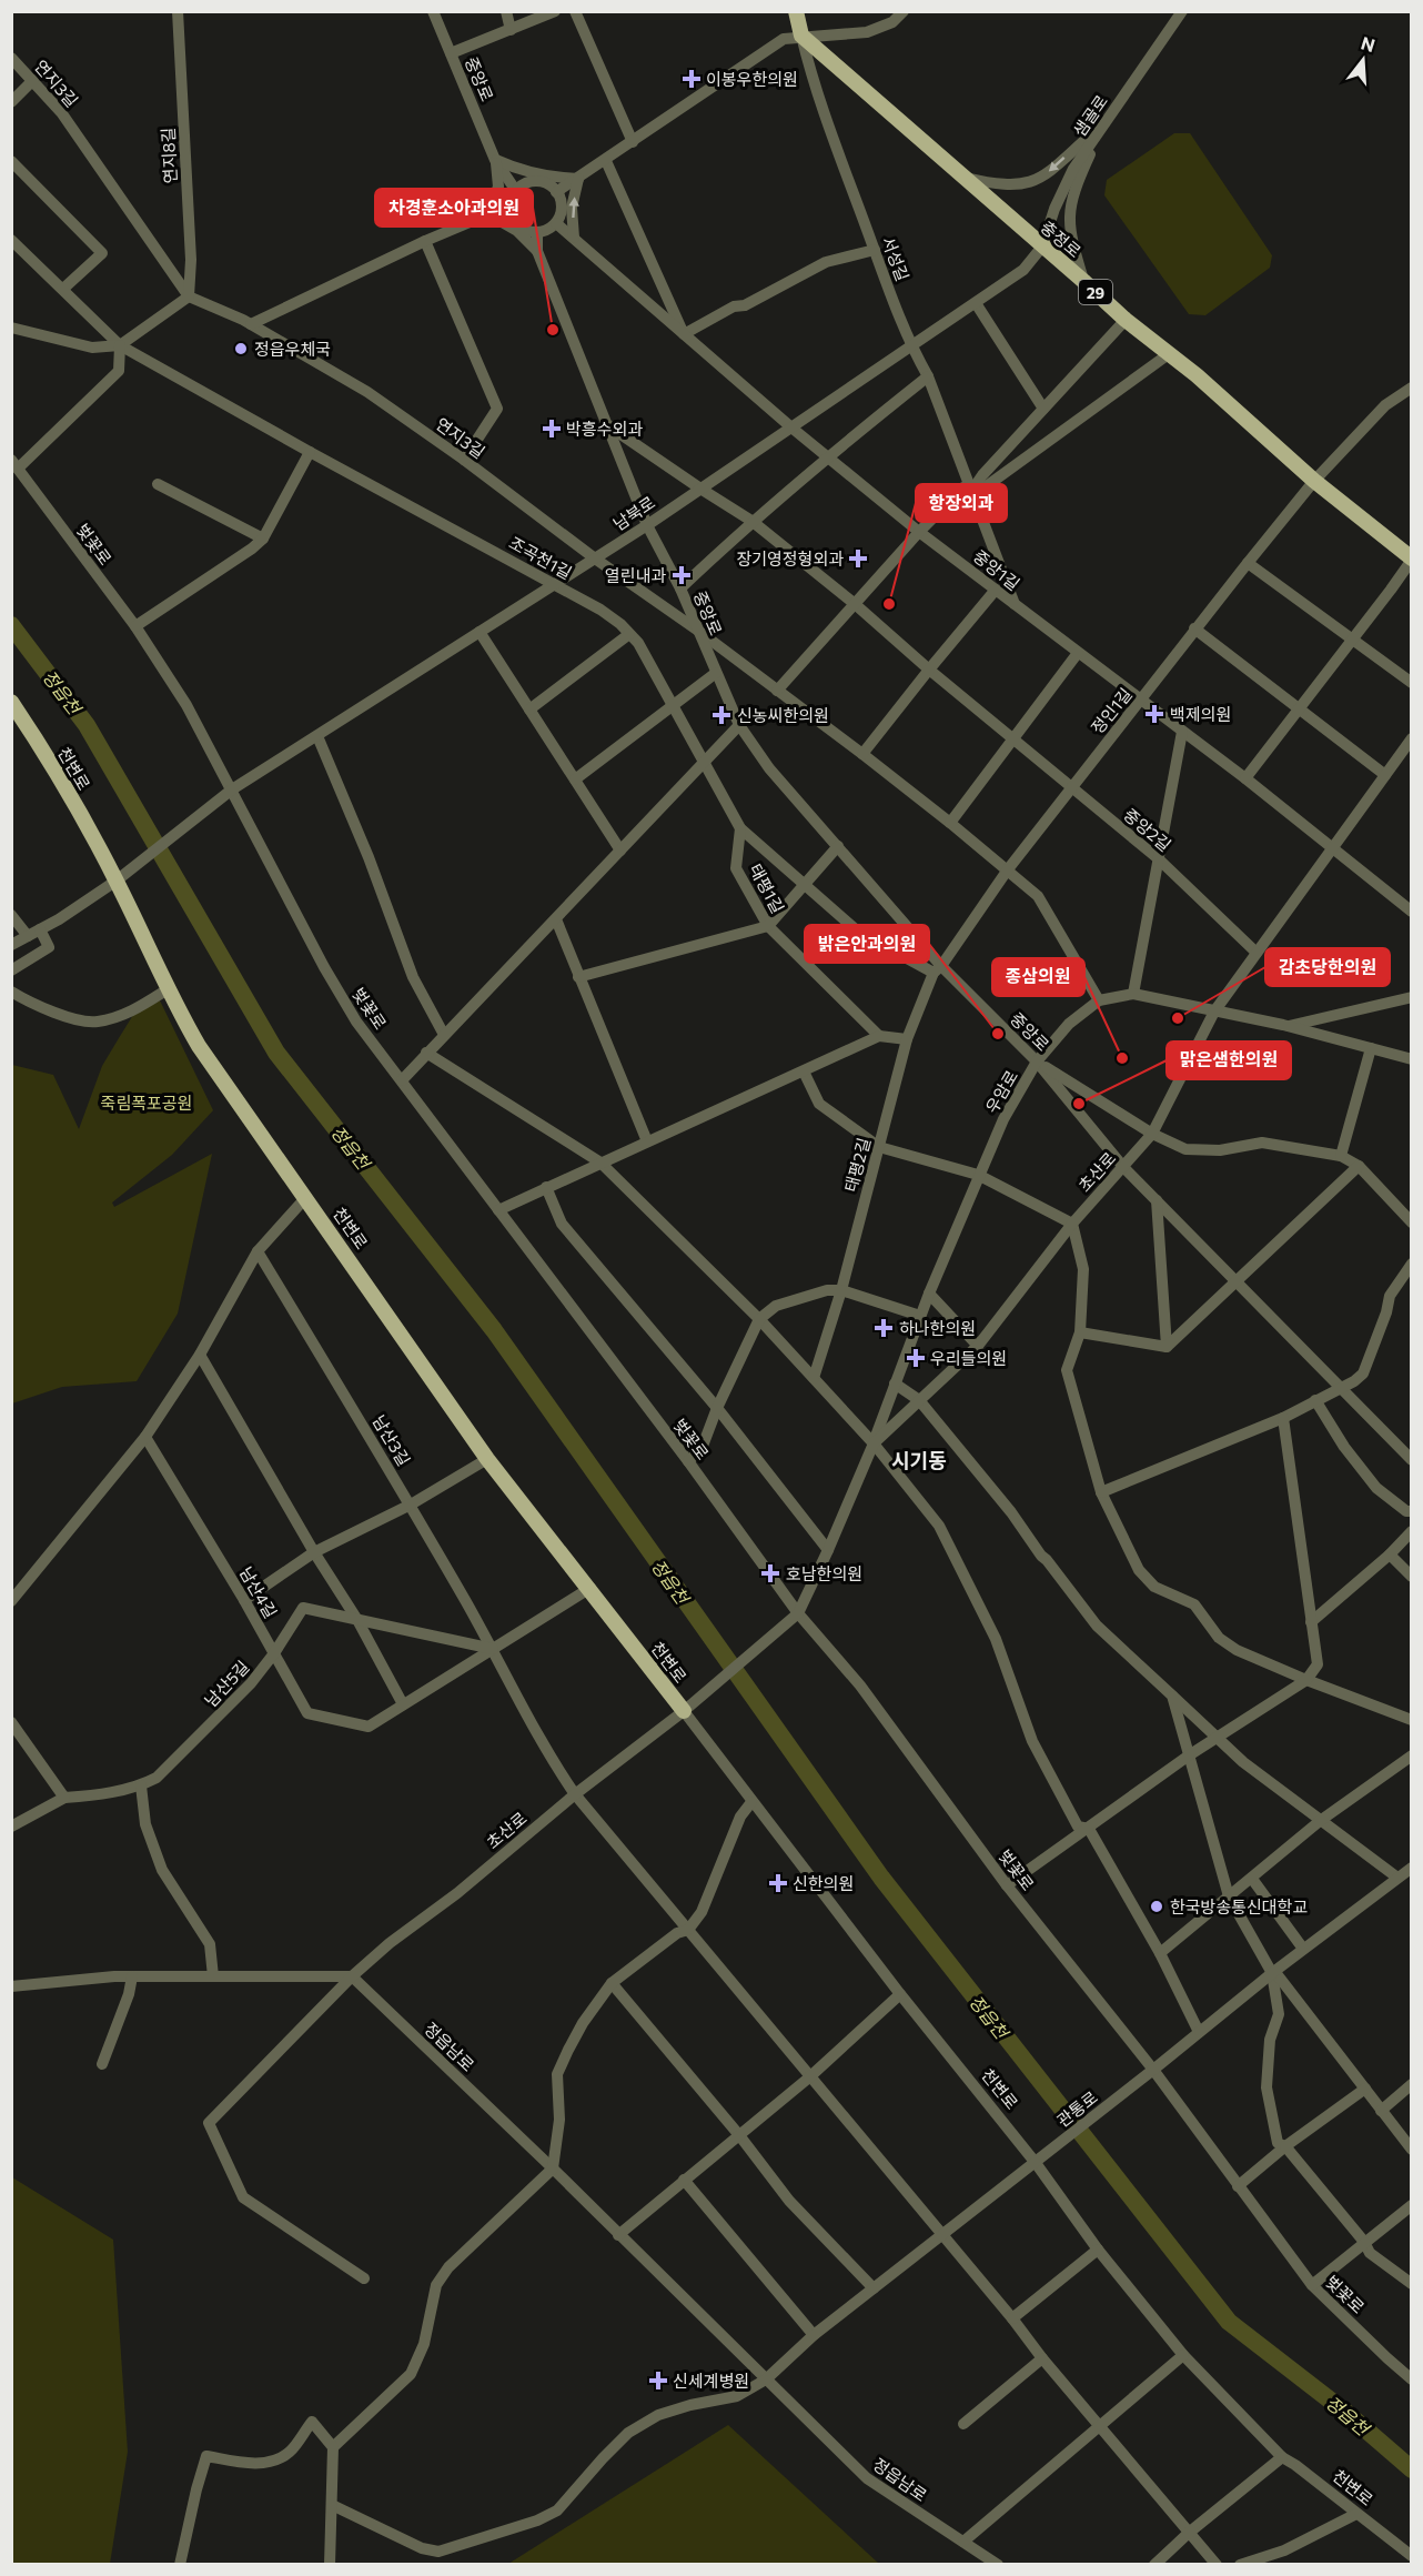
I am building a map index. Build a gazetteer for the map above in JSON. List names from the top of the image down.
{
  "streets": {
    "main road": ["충정로", "29", "천변로"],
    "street": [
      "중앙로",
      "연지3길",
      "샘골로",
      "연지8길",
      "서성길",
      "남북로",
      "벚꽃로",
      "조곡천1길",
      "중앙1길",
      "정인1길",
      "중앙2길",
      "태평1길",
      "우암로",
      "태평2길",
      "초산로",
      "남산3길",
      "남산4길",
      "남산5길",
      "정읍남로",
      "관통로"
    ]
  },
  "crossings": [
    ["중앙로", "연지3길"],
    ["중앙로", "남북로"],
    ["중앙로", "조곡천1길"],
    ["중앙로", "정인1길"],
    ["중앙로", "중앙2길"],
    ["중앙로", "우암로"],
    ["중앙로", "태평2길"],
    ["중앙로", "초산로"],
    ["연지3길", "연지8길"],
    ["연지3길", "남북로"],
    ["연지3길", "정인1길"],
    ["연지3길", "우암로"],
    ["샘골로", "충정로"],
    ["샘골로", "남북로"],
    ["충정로", "서성길"],
    ["충정로", "남북로"],
    ["충정로", "정인1길"],
    ["서성길", "남북로"],
    ["서성길", "중앙1길"],
    ["남북로", "벚꽃로"],
    ["남북로", "조곡천1길"],
    ["남북로", "중앙1길"],
    ["남북로", "천변로"],
    ["남북로", "중앙2길"],
    ["벚꽃로", "조곡천1길"],
    ["벚꽃로", "초산로"],
    ["벚꽃로", "관통로"],
    ["조곡천1길", "정인1길"],
    ["조곡천1길", "태평1길"],
    ["조곡천1길", "태평2길"],
    ["중앙1길", "정인1길"],
    ["중앙1길", "초산로"],
    ["정인1길", "중앙2길"],
    ["정인1길", "태평2길"],
    ["천변로", "초산로"],
    ["천변로", "관통로"],
    ["중앙2길", "초산로"],
    ["우암로", "초산로"],
    ["초산로", "남산3길"],
    ["초산로", "정읍남로"],
    ["남산3길", "남산5길"],
    ["남산3길", "관통로"],
    ["남산4길", "남산5길"],
    ["정읍남로", "관통로"]
  ],
  "districts": ["시기동"],
  "water": ["정읍천"],
  "parks": ["죽림폭포공원"],
  "places": {
    "health": [
      "이봉우한의원",
      "박흥수외과",
      "장기영정형외과",
      "열린내과",
      "백제의원",
      "신농씨한의원",
      "하나한의원",
      "우리들의원",
      "호남한의원",
      "신한의원",
      "신세계병원"
    ],
    "other": [
      "차경훈소아과의원",
      "정읍우체국",
      "항장외과",
      "감초당한의원",
      "밝은안과의원",
      "종삼의원",
      "맑은샘한의원",
      "한국방송통신대학교"
    ]
  },
  "north": "top"
}
